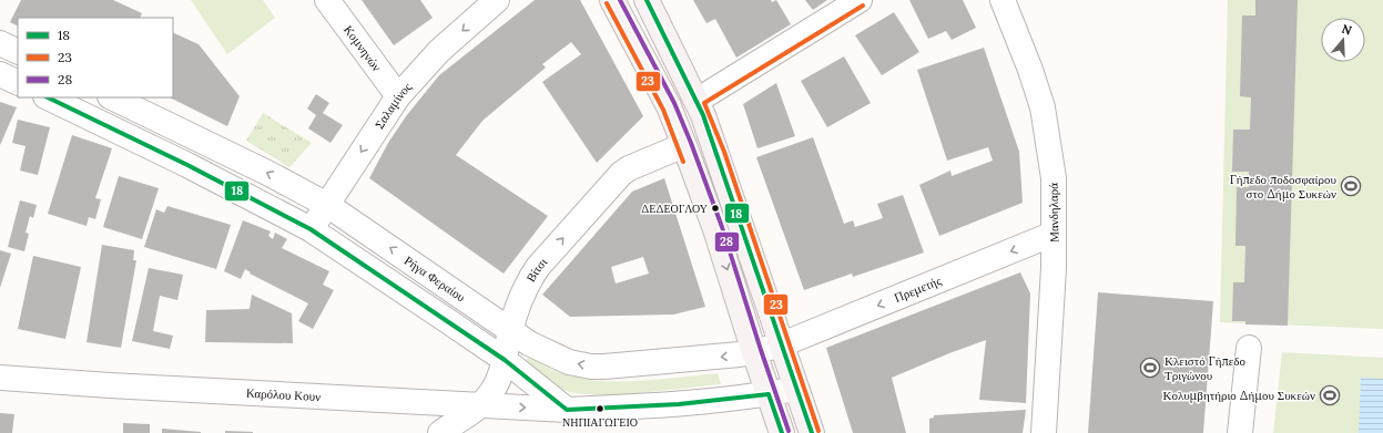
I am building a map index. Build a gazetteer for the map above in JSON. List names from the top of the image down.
{
  "streets": {
    "street": [
      "Κομνηνών",
      "Σαλαμίνος",
      "Μανδηλαρά",
      "Βίτσι",
      "Ρήγα Φεραίου",
      "Πρεμετής",
      "Καρόλου Κουν"
    ]
  },
  "crossings": [
    ["Κομνηνών", "Σαλαμίνος"],
    ["Σαλαμίνος", "Ρήγα Φεραίου"],
    ["Μανδηλαρά", "Πρεμετής"],
    ["Βίτσι", "Ρήγα Φεραίου"],
    ["Βίτσι", "Καρόλου Κουν"],
    ["Ρήγα Φεραίου", "Πρεμετής"]
  ],
  "one_way": ["Σαλαμίνος", "Βίτσι", "Πρεμετής"],
  "places": {
    "sports": ["Γήπεδο ποδοσφαίρου στο Δήμο Συκεών", "Κλειστό Γήπεδο Τριγώνου", "Κολυμβητήριο Δήμου Συκεών"],
    "other": ["ΔΕΔΕΟΓΛΟΥ", "ΝΗΠΙΑΓΩΓΕΙΟ"]
  },
  "lines": ["transit line 18", "transit line 28", "transit line 23"],
  "legend": ["18", "23", "28"],
  "north": "top"
}
